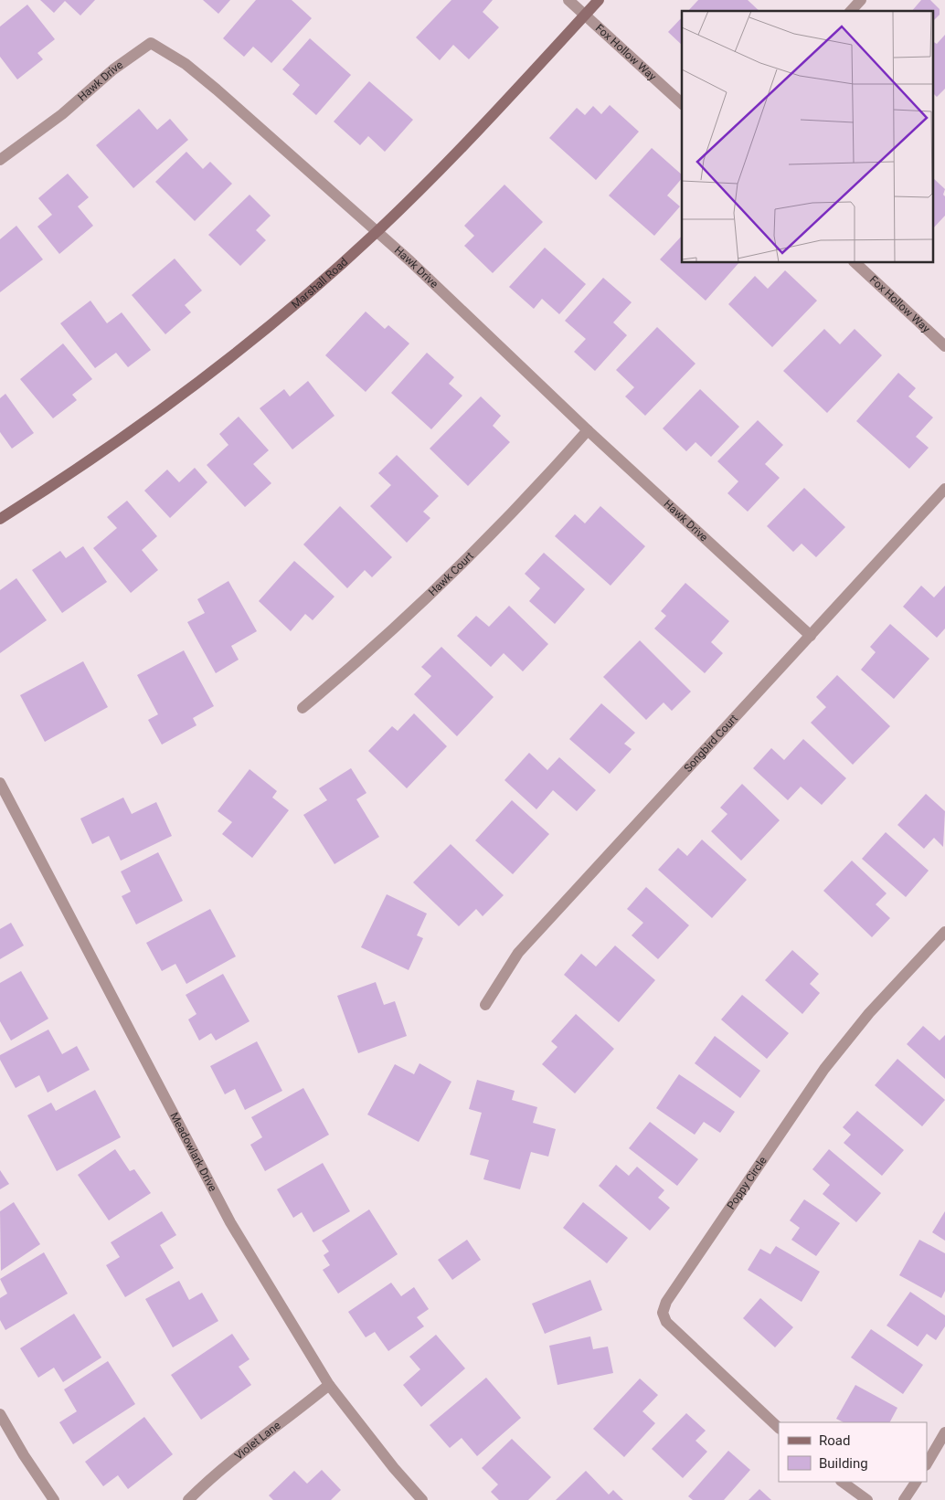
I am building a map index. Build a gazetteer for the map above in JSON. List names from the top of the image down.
{
  "streets": {
    "street": [
      "Fox Hollow Way",
      "Hawk Drive",
      "Marshall Road",
      "Hawk Court",
      "Songbird Court",
      "Meadowlark Drive",
      "Poppy Circle",
      "Violet Lane"
    ]
  },
  "crossings": [
    ["Fox Hollow Way", "Marshall Road"],
    ["Hawk Drive", "Marshall Road"],
    ["Hawk Drive", "Hawk Court"],
    ["Hawk Drive", "Songbird Court"],
    ["Meadowlark Drive", "Violet Lane"]
  ],
  "legend": ["Road", "Building"]
}
